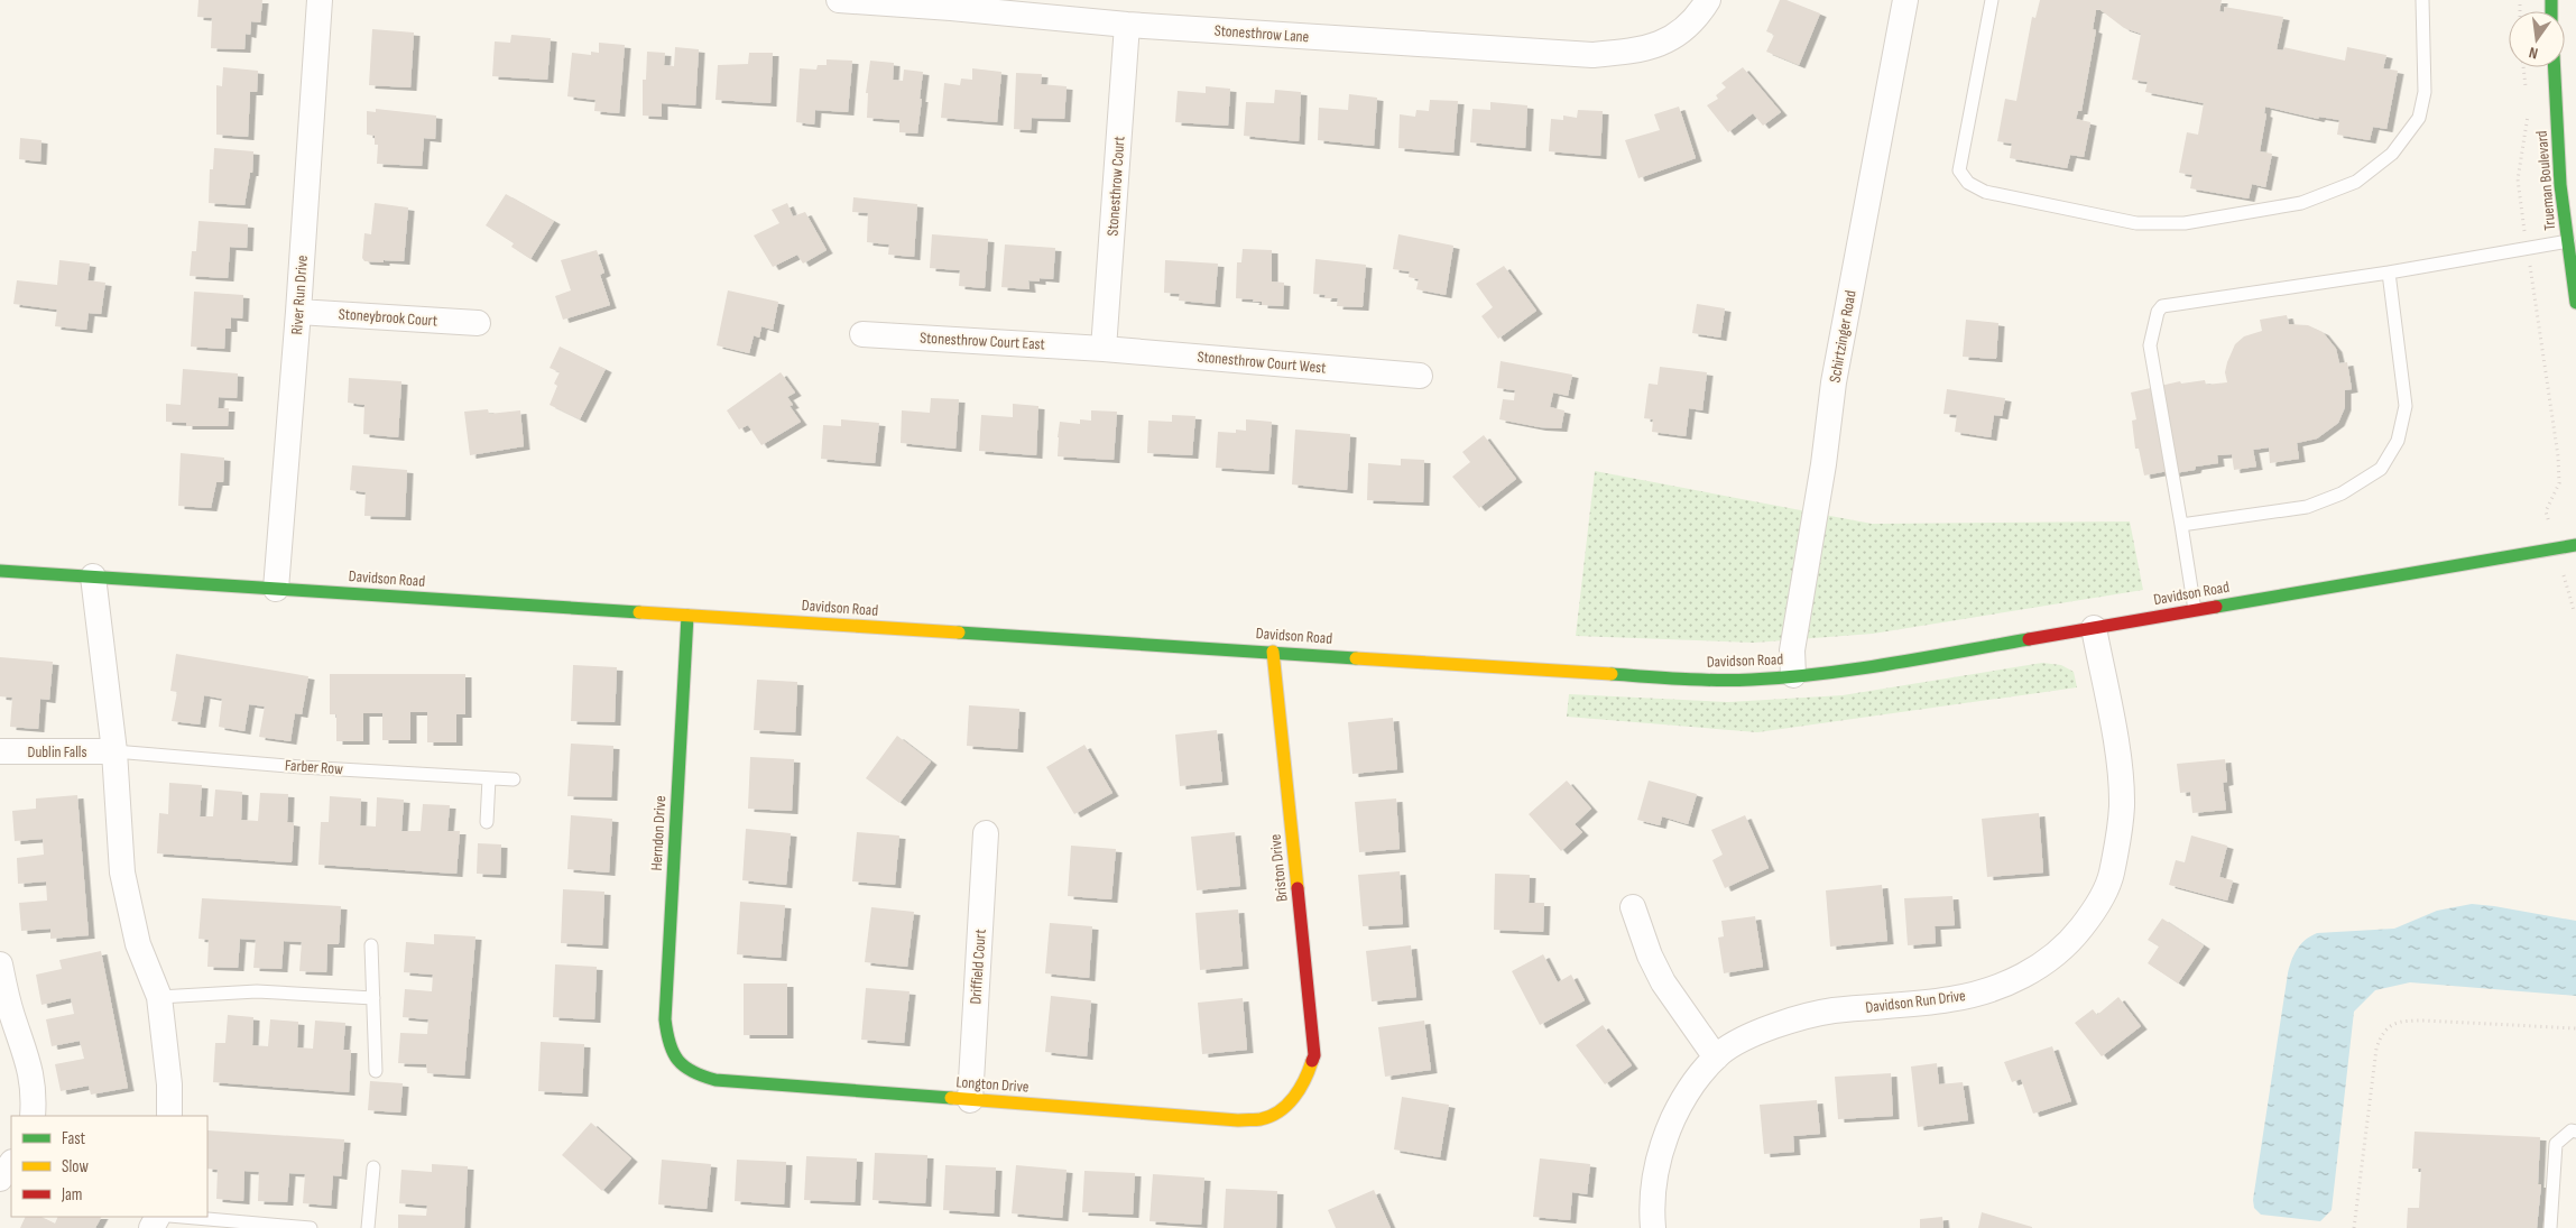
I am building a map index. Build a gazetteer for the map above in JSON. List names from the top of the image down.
{
  "streets": {
    "main road": [
      "Trueman Boulevard",
      "Davidson Road",
      "Herndon Drive",
      "Briston Drive",
      "Longton Drive"
    ],
    "street": [
      "Stonesthrow Lane",
      "Stonesthrow Court",
      "River Run Drive",
      "Stoneybrook Court",
      "Schirtzinger Road",
      "Stonesthrow Court East",
      "Stonesthrow Court West",
      "Dublin Falls",
      "Driffield Court",
      "Davidson Run Drive"
    ],
    "lane": ["Farber Row"]
  },
  "crossings": [
    ["Stonesthrow Lane", "Stonesthrow Court"],
    ["Stonesthrow Court", "Stonesthrow Court East"],
    ["Stonesthrow Court", "Stonesthrow Court West"],
    ["River Run Drive", "Stoneybrook Court"],
    ["River Run Drive", "Davidson Road"],
    ["Schirtzinger Road", "Davidson Road"],
    ["Stonesthrow Court East", "Stonesthrow Court West"],
    ["Davidson Road", "Herndon Drive"],
    ["Davidson Road", "Briston Drive"],
    ["Davidson Road", "Davidson Run Drive"],
    ["Dublin Falls", "Farber Row"],
    ["Herndon Drive", "Longton Drive"],
    ["Briston Drive", "Longton Drive"],
    ["Driffield Court", "Longton Drive"]
  ],
  "legend": ["Fast", "Slow", "Jam"],
  "north": "bottom"
}
